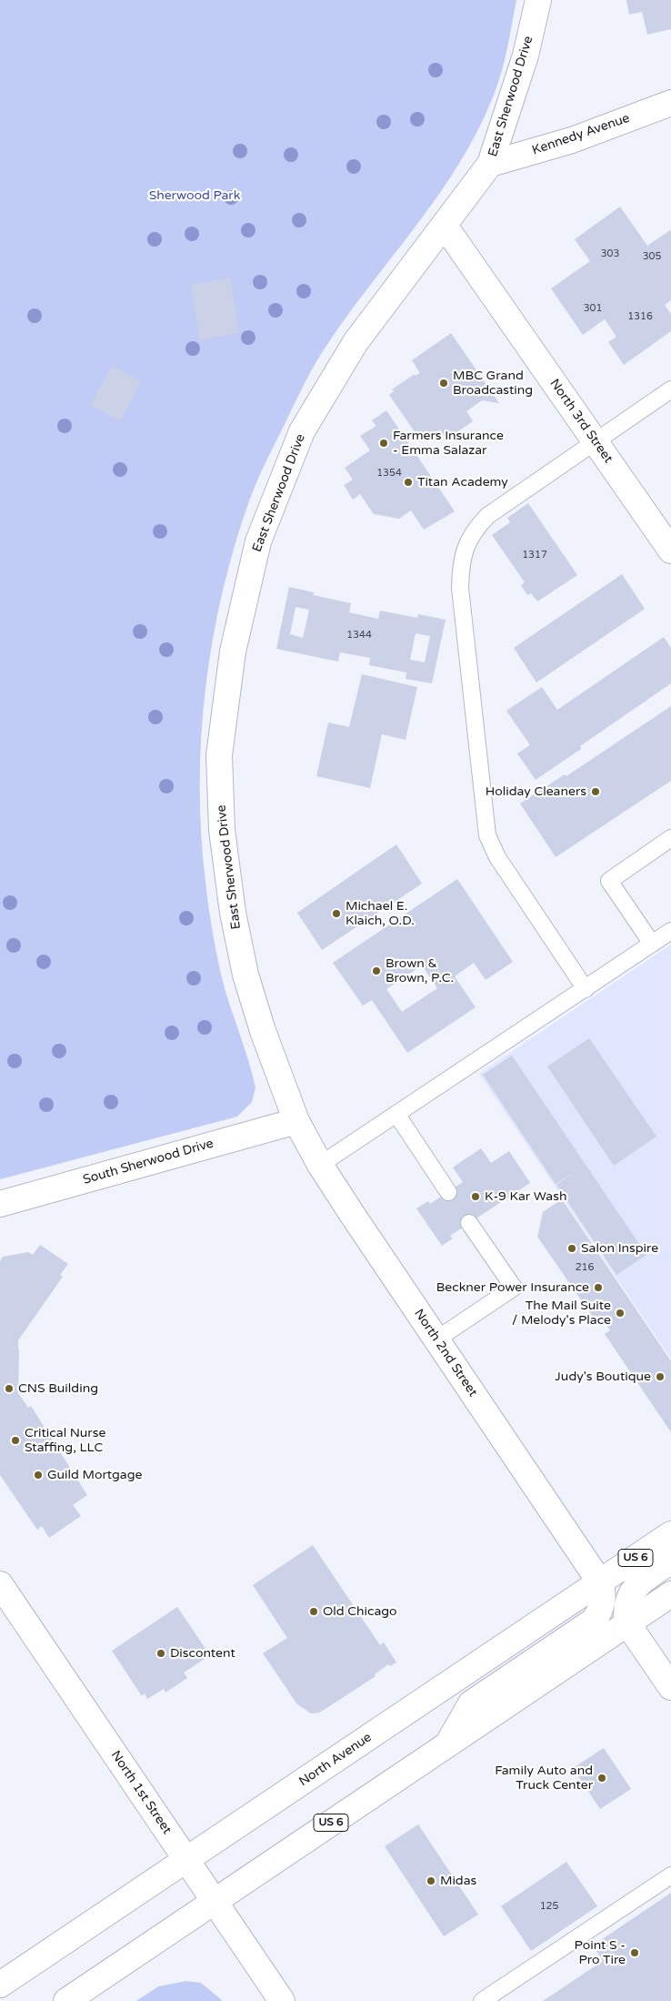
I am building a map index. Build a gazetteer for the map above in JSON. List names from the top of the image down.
{
  "streets": {
    "street": [
      "East Sherwood Drive",
      "Kennedy Avenue",
      "North 3rd Street",
      "South Sherwood Drive",
      "North 2nd Street",
      "US 6",
      "North Avenue",
      "North 1st Street"
    ]
  },
  "crossings": [
    ["East Sherwood Drive", "Kennedy Avenue"],
    ["East Sherwood Drive", "North 3rd Street"],
    ["East Sherwood Drive", "South Sherwood Drive"],
    ["East Sherwood Drive", "North 2nd Street"],
    ["South Sherwood Drive", "North 2nd Street"],
    ["North 2nd Street", "North Avenue"],
    ["US 6", "North 1st Street"],
    ["North Avenue", "North 1st Street"]
  ],
  "parks": ["Sherwood Park"],
  "places": [
    "MBC Grand Broadcasting",
    "Farmers Insurance - Emma Salazar",
    "Titan Academy",
    "Holiday Cleaners",
    "Michael E. Klaich, O.D.",
    "Brown & Brown, P.C.",
    "K-9 Kar Wash",
    "Salon Inspire",
    "Beckner Power Insurance",
    "The Mail Suite / Melody's Place",
    "Judy's Boutique",
    "CNS Building",
    "Critical Nurse Staffing, LLC",
    "Guild Mortgage",
    "Old Chicago",
    "Discontent",
    "Family Auto and Truck Center",
    "Midas",
    "Point S - Pro Tire"
  ],
  "house_numbers": [
    "303",
    "305",
    "301",
    "1316",
    "1354",
    "1317",
    "1344",
    "216",
    "125"
  ]
}
